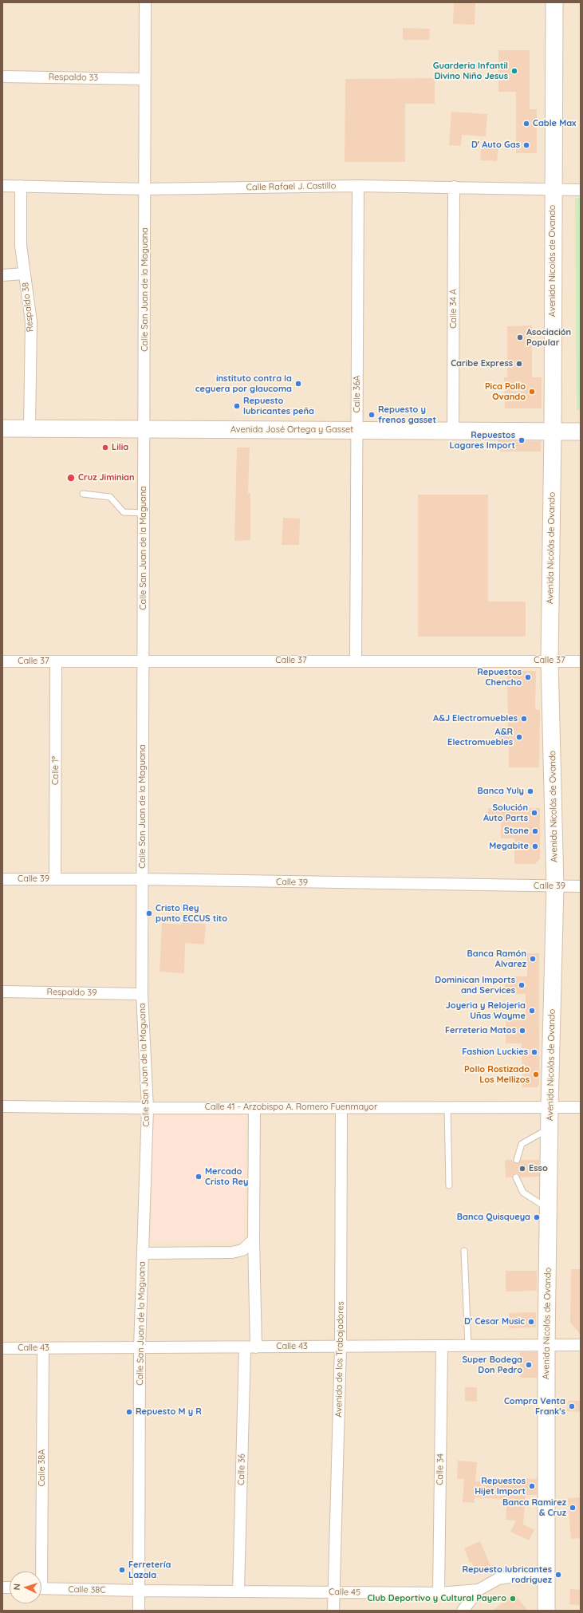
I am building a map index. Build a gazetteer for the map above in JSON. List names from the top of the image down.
{
  "streets": {
    "street": [
      "Respaldo 33",
      "Calle Rafael J. Castillo",
      "Avenida Nicolás de Ovando",
      "Calle San Juan de la Maguana",
      "Respaldo 38",
      "Calle 34 A",
      "Calle 36A",
      "Avenida José Ortega y Gasset",
      "Calle 37",
      "Calle 1ª",
      "Calle 39",
      "Respaldo 39",
      "Calle 41 - Arzobispo A. Romero Fuenmayor",
      "Calle 43",
      "Avenida de los Trabajadores",
      "Calle 38A",
      "Calle 36",
      "Calle 34",
      "Calle 38C",
      "Calle 45"
    ]
  },
  "crossings": [
    ["Respaldo 33", "Calle San Juan de la Maguana"],
    ["Calle Rafael J. Castillo", "Avenida Nicolás de Ovando"],
    ["Calle Rafael J. Castillo", "Calle San Juan de la Maguana"],
    ["Calle Rafael J. Castillo", "Respaldo 38"],
    ["Calle Rafael J. Castillo", "Calle 34 A"],
    ["Calle Rafael J. Castillo", "Calle 36A"],
    ["Avenida Nicolás de Ovando", "Avenida José Ortega y Gasset"],
    ["Avenida Nicolás de Ovando", "Calle 37"],
    ["Avenida Nicolás de Ovando", "Calle 39"],
    ["Avenida Nicolás de Ovando", "Calle 41 - Arzobispo A. Romero Fuenmayor"],
    ["Avenida Nicolás de Ovando", "Calle 43"],
    ["Avenida Nicolás de Ovando", "Calle 45"],
    ["Calle San Juan de la Maguana", "Avenida José Ortega y Gasset"],
    ["Calle San Juan de la Maguana", "Calle 37"],
    ["Calle San Juan de la Maguana", "Calle 39"],
    ["Calle San Juan de la Maguana", "Respaldo 39"],
    ["Calle San Juan de la Maguana", "Calle 41 - Arzobispo A. Romero Fuenmayor"],
    ["Calle San Juan de la Maguana", "Calle 43"],
    ["Calle San Juan de la Maguana", "Calle 38C"],
    ["Calle San Juan de la Maguana", "Calle 45"],
    ["Respaldo 38", "Avenida José Ortega y Gasset"],
    ["Calle 34 A", "Avenida José Ortega y Gasset"],
    ["Calle 36A", "Avenida José Ortega y Gasset"],
    ["Calle 36A", "Calle 37"],
    ["Calle 37", "Calle 1ª"],
    ["Calle 1ª", "Calle 39"],
    ["Calle 41 - Arzobispo A. Romero Fuenmayor", "Avenida de los Trabajadores"],
    ["Calle 43", "Avenida de los Trabajadores"],
    ["Calle 43", "Calle 38A"],
    ["Calle 43", "Calle 36"],
    ["Calle 43", "Calle 34"],
    ["Avenida de los Trabajadores", "Calle 45"],
    ["Calle 36", "Calle 45"],
    ["Calle 34", "Calle 45"],
    ["Calle 38C", "Calle 45"]
  ],
  "places": [
    "Guarderia Infantil Divino Niño Jesus",
    "Cable Max",
    "D' Auto Gas",
    "Asociación Popular",
    "Caribe Express",
    "instituto contra la ceguera por glaucoma",
    "Pica Pollo Ovando",
    "Repuesto lubricantes peña",
    "Repuesto y frenos gasset",
    "Repuestos Lagares Import",
    "Lilia",
    "Cruz Jiminian",
    "Repuestos Chencho",
    "A&J Electromuebles",
    "A&R Electromuebles",
    "Banca Yuly",
    "Solución Auto Parts",
    "Stone",
    "Megabite",
    "Cristo Rey punto ECCUS tito",
    "Banca Ramón Alvarez",
    "Dominican Imports and Services",
    "Joyeria y Relojeria Uñas Wayme",
    "Ferreteria Matos",
    "Fashion Luckies",
    "Pollo Rostizado Los Mellizos",
    "Esso",
    "Mercado Cristo Rey",
    "Banca Quisqueya",
    "D' Cesar Music",
    "Super Bodega Don Pedro",
    "Compra Venta Frank's",
    "Repuesto M y R",
    "Repuestos Hijet Import",
    "Banca Ramirez & Cruz",
    "Ferretería Lazala",
    "Repuesto lubricantes rodriguez",
    "Club Deportivo y Cultural Payero"
  ],
  "north": "left"
}
